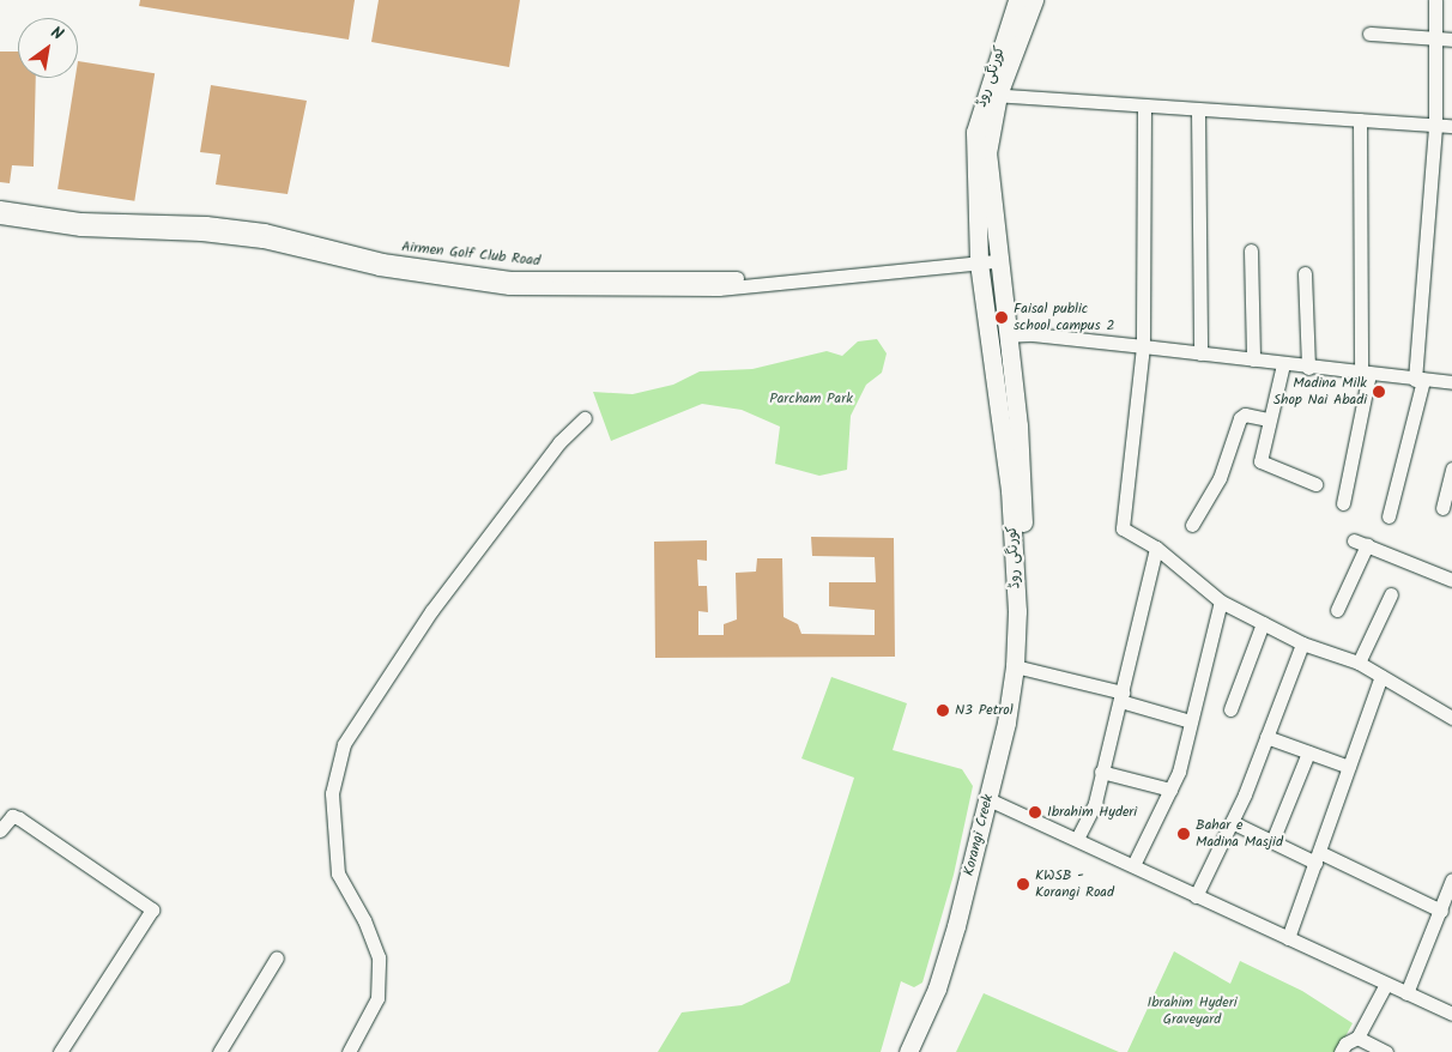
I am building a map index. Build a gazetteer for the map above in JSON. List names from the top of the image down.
{
  "streets": {
    "main road": ["کورنگی روڈ", "Korangi Creek"],
    "street": ["Airmen Golf Club Road"]
  },
  "crossings": [
    ["کورنگی روڈ", "Airmen Golf Club Road"],
    ["کورنگی روڈ", "Korangi Creek"]
  ],
  "parks": ["Parcham Park", "Ibrahim Hyderi Graveyard"],
  "places": [
    "Faisal public school campus 2",
    "Madina Milk Shop Nai Abadi",
    "N3 Petrol",
    "Ibrahim Hyderi",
    "Bahar e Madina Masjid",
    "KWSB - Korangi Road"
  ],
  "north": "top right"
}
